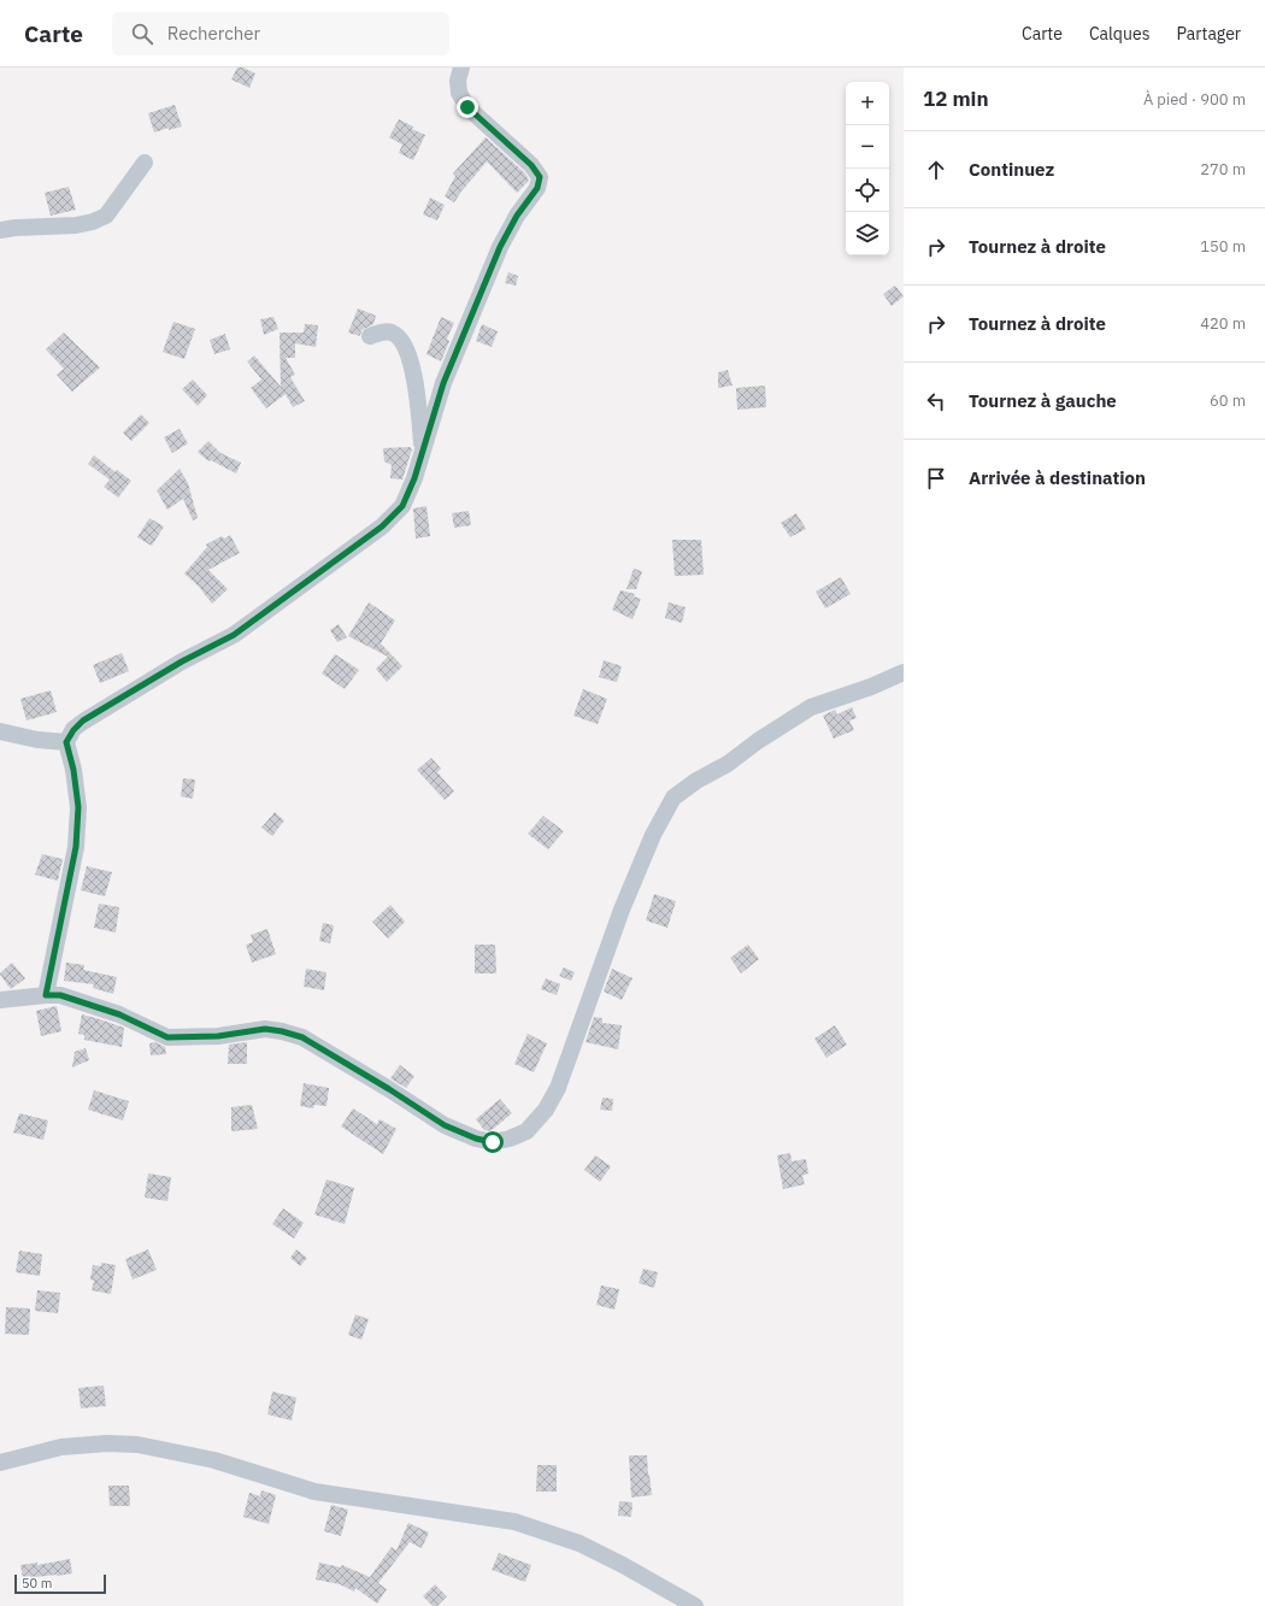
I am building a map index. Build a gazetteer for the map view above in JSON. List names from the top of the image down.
{
  "scale_bar": "50 m",
  "page": {
    "header": "Carte",
    "search": "Rechercher",
    "nav": ["Carte", "Calques", "Partager"],
    "heading": ["12 min", "À pied · 900 m"],
    "map_buttons": ["+", "−"],
    "list": [
      ["Continuez", "270 m"],
      ["Tournez à droite", "150 m"],
      ["Tournez à droite", "420 m"],
      ["Tournez à gauche", "60 m"],
      "Arrivée à destination"
    ],
    "scale": "50 m"
  }
}
